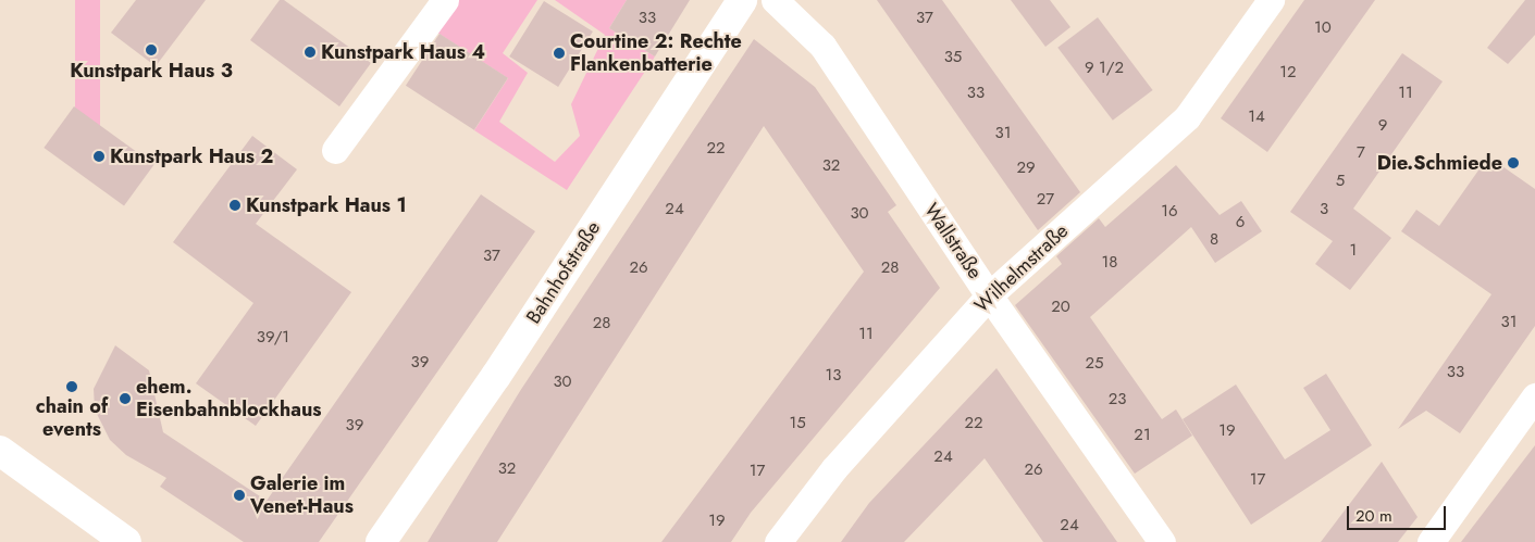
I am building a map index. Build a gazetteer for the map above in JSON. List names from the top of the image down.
{
  "streets": {
    "street": ["Wallstraße", "Wilhelmstraße", "Bahnhofstraße"]
  },
  "crossings": [
    ["Wallstraße", "Wilhelmstraße"]
  ],
  "places": [
    "Kunstpark Haus 3",
    "Kunstpark Haus 4",
    "Courtine 2: Rechte Flankenbatterie",
    "Kunstpark Haus 2",
    "Die.Schmiede",
    "Kunstpark Haus 1",
    "chain of events",
    "ehem. Eisenbahnblockhaus",
    "Galerie im Venet-Haus"
  ],
  "house_numbers": [
    "33",
    "37",
    "10",
    "35",
    "9 1/2",
    "12",
    "33",
    "11",
    "14",
    "9",
    "31",
    "22",
    "7",
    "32",
    "29",
    "5",
    "27",
    "24",
    "3",
    "16",
    "30",
    "6",
    "8",
    "1",
    "37",
    "18",
    "26",
    "28",
    "20",
    "31",
    "28",
    "11",
    "39/1",
    "39",
    "25",
    "33",
    "13",
    "30",
    "23",
    "15",
    "22",
    "39",
    "19",
    "21",
    "24",
    "32",
    "26",
    "17",
    "17",
    "19",
    "24"
  ],
  "scale_bar": "20 m"
}
